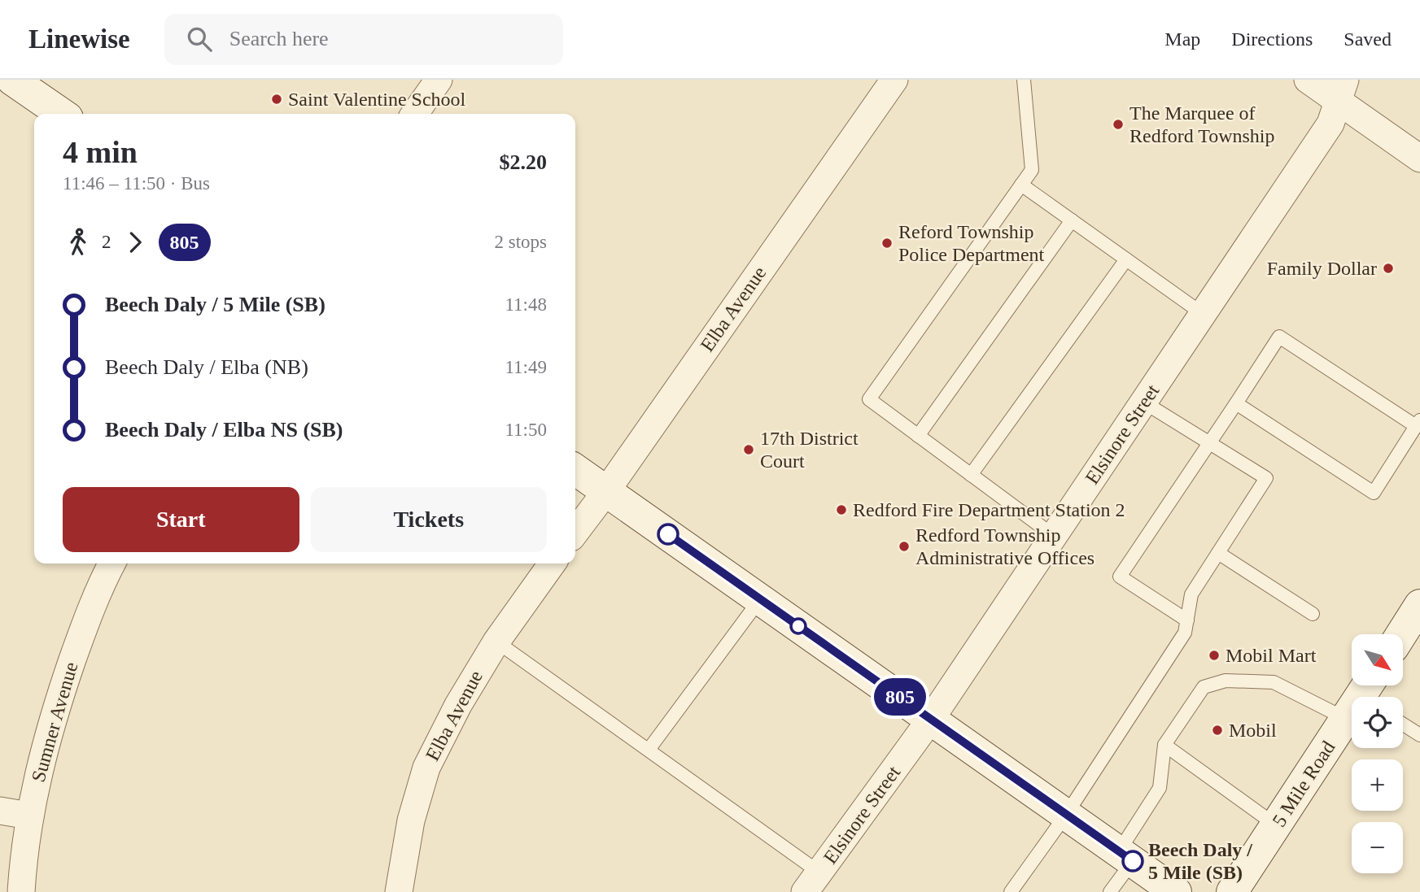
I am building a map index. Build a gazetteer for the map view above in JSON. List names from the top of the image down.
{
  "streets": {
    "main road": ["5 Mile Road"],
    "street": ["Elba Avenue", "Elsinore Street", "Sumner Avenue"]
  },
  "places": [
    "Saint Valentine School",
    "The Marquee of Redford Township",
    "Reford Township Police Department",
    "Family Dollar",
    "17th District Court",
    "Redford Fire Department Station 2",
    "Redford Township Administrative Offices",
    "Mobil Mart",
    "Mobil",
    "Beech Daly / 5 Mile (SB)"
  ],
  "lines": ["bus line 805"],
  "north": "bottom right",
  "page": {
    "header": "Linewise",
    "search": "Search here",
    "nav": ["Map", "Directions", "Saved"],
    "on_map": "805",
    "heading": ["4 min", "11:46 – 11:50 · Bus", "$2.20"],
    "legs": ["2", "805", "2 stops"],
    "list": [
      {
        "name": "Beech Daly / 5 Mile (SB)",
        "value": "11:48"
      },
      {
        "name": "Beech Daly / Elba (NB)",
        "value": "11:49"
      },
      {
        "name": "Beech Daly / Elba NS (SB)",
        "value": "11:50"
      }
    ],
    "buttons": ["Start", "Tickets"],
    "map_buttons": ["+", "−"]
  }
}
